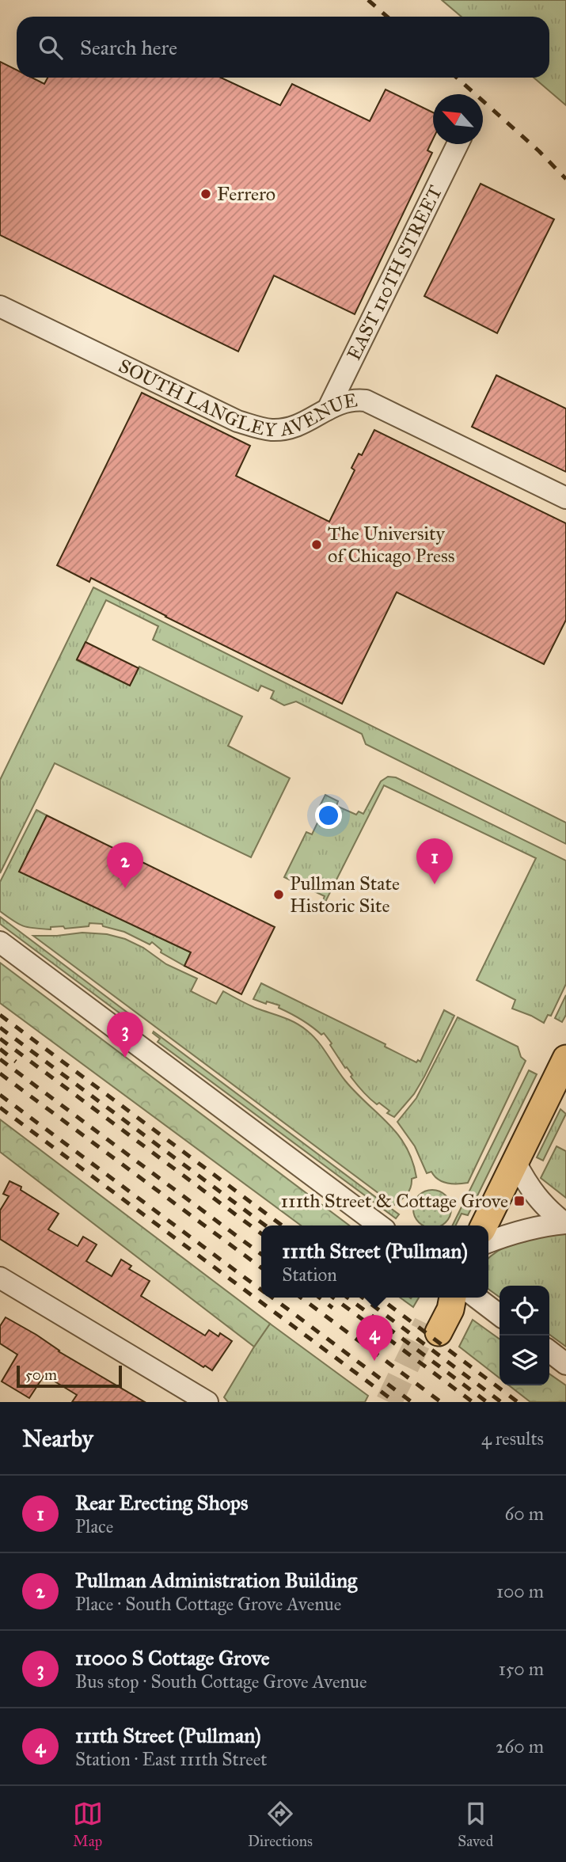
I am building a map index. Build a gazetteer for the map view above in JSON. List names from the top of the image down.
{
  "streets": {
    "street": ["EAST 110TH STREET", "SOUTH LANGLEY AVENUE"]
  },
  "crossings": [
    ["EAST 110TH STREET", "SOUTH LANGLEY AVENUE"]
  ],
  "places": {
    "other": ["Ferrero", "The University of Chicago Press", "Pullman State Historic Site"],
    "transit": ["111th Street & Cottage Grove"]
  },
  "scale_bar": "50 m",
  "north": "top left",
  "page": {
    "search": "Search here",
    "pins": [
      "1",
      "2",
      "3",
      "4"
    ],
    "popup": ["111th Street (Pullman)", "Station"],
    "scale": "50 m",
    "heading": ["Nearby", "4 results"],
    "list": [
      {
        "mark": "1",
        "name": "Rear Erecting Shops",
        "note": "Place",
        "value": "60 m"
      },
      {
        "mark": "2",
        "name": "Pullman Administration Building",
        "note": "Place · South Cottage Grove Avenue",
        "value": "100 m"
      },
      {
        "mark": "3",
        "name": "11000 S Cottage Grove",
        "note": "Bus stop · South Cottage Grove Avenue",
        "value": "150 m"
      },
      {
        "mark": "4",
        "name": "111th Street (Pullman)",
        "note": "Station · East 111th Street",
        "value": "260 m"
      }
    ],
    "nav": ["Map", "Directions", "Saved"]
  }
}
